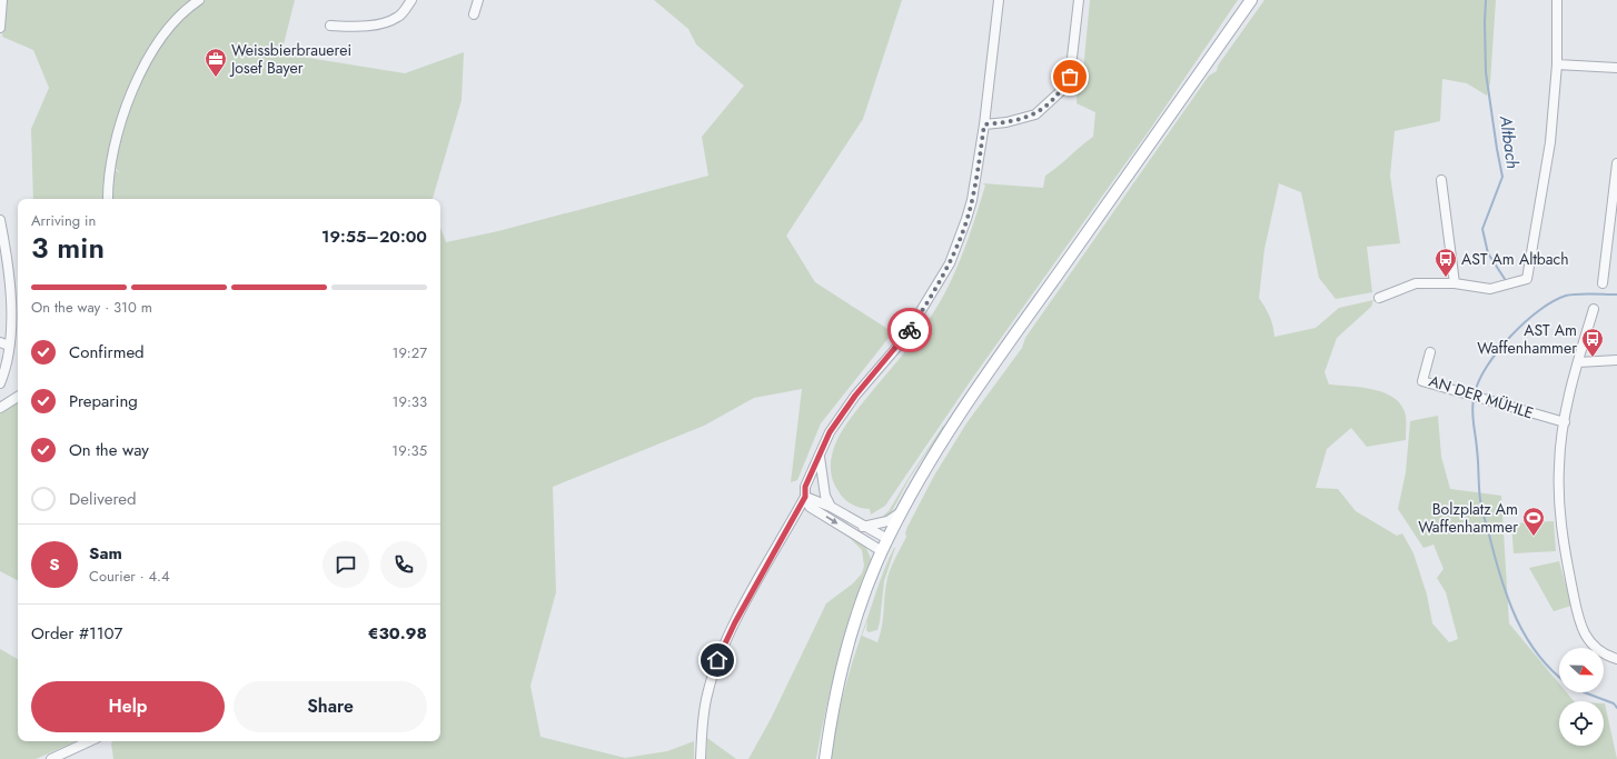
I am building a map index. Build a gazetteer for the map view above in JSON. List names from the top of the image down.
{
  "streets": {
    "street": ["AN DER MÜHLE"]
  },
  "water": ["Altbach"],
  "places": {
    "office": ["Weissbierbrauerei Josef Bayer"],
    "bus stop": ["AST Am Altbach", "AST Am Waffenhammer"],
    "sports": ["Bolzplatz Am Waffenhammer"]
  },
  "north": "right",
  "page": {
    "heading": ["3 min", "Arriving in", "19:55–20:00"],
    "panel": [
      "Sam",
      "Courier · 4.4",
      "Order #1107",
      "€30.98"
    ],
    "bar": "On the way · 310 m",
    "list": [
      ["Confirmed", "19:27"],
      ["Preparing", "19:33"],
      ["On the way", "19:35"],
      "Delivered"
    ],
    "round": "S",
    "buttons": ["Help", "Share"]
  }
}
